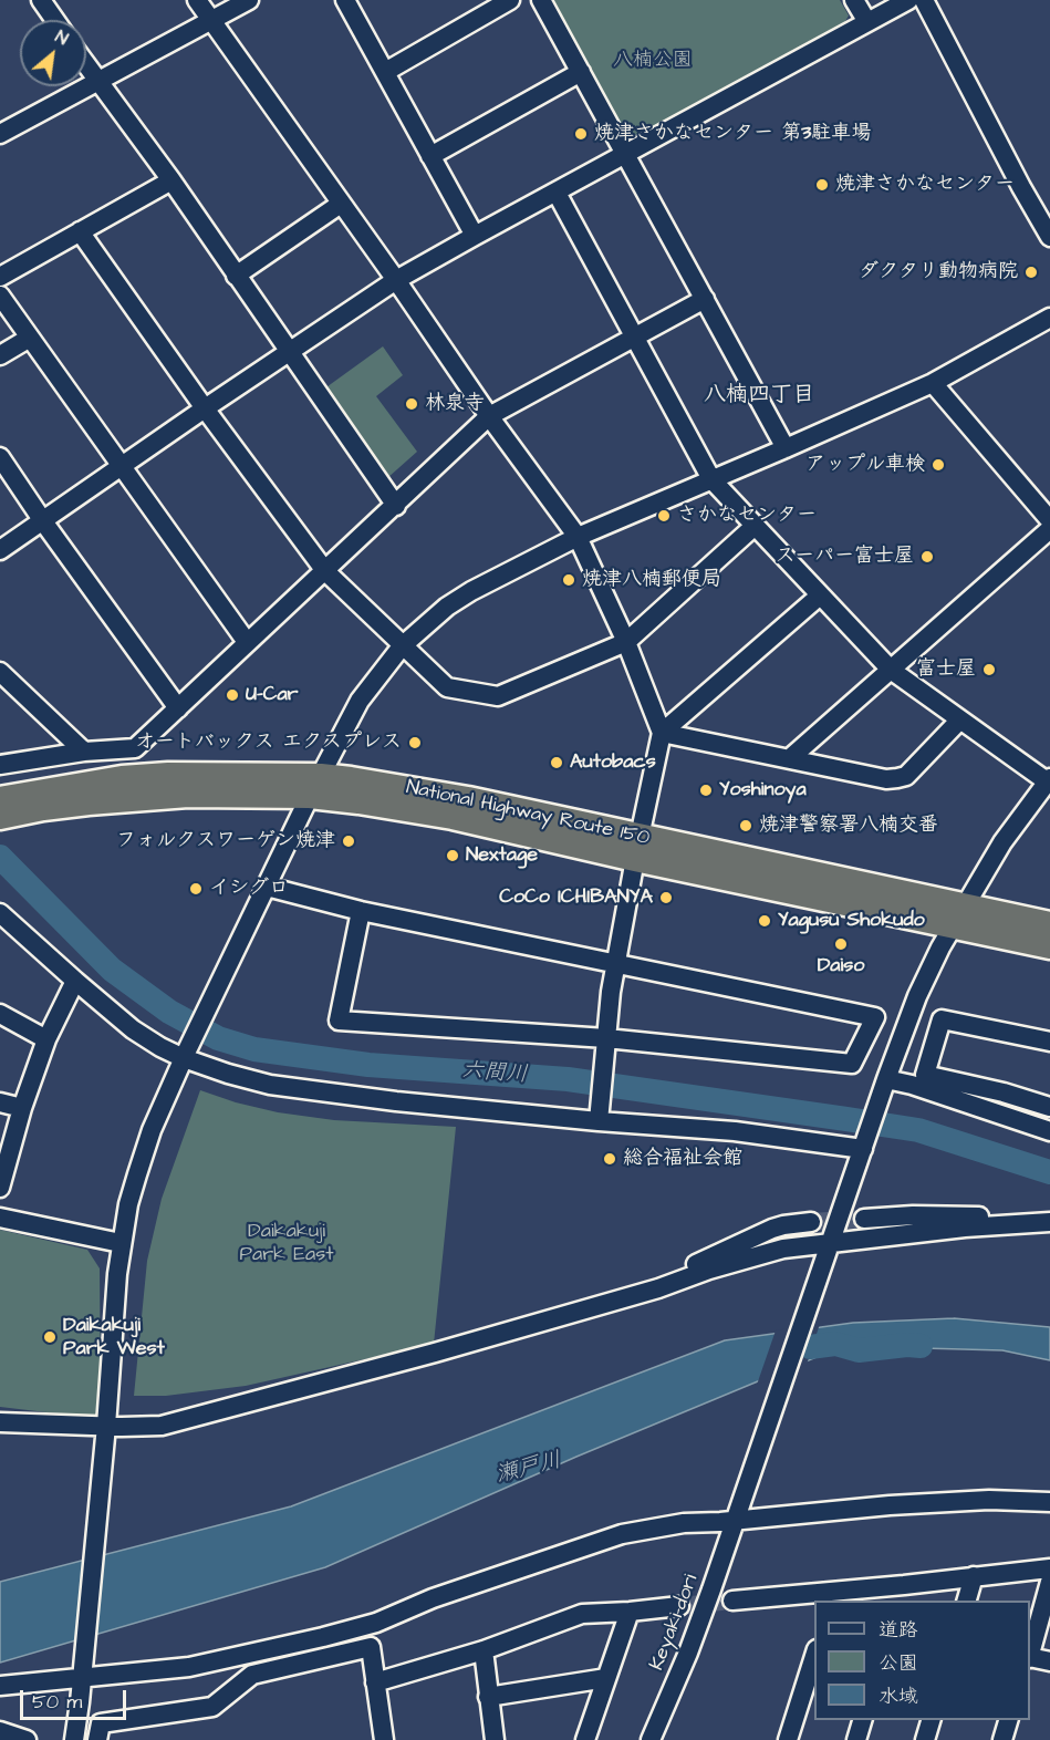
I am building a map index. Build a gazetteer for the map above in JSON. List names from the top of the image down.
{
  "streets": {
    "highway": ["National Highway Route 150"],
    "street": ["Keyaki-dori"]
  },
  "crossings": [
    ["National Highway Route 150", "Keyaki-dori"]
  ],
  "districts": ["八楠四丁目"],
  "water": ["六間川", "瀬戸川"],
  "parks": ["八楠公園", "Daikakuji Park East"],
  "places": [
    "焼津さかなセンター 第3駐車場",
    "焼津さかなセンター",
    "ダクタリ動物病院",
    "林泉寺",
    "アップル車検",
    "さかなセンター",
    "スーパー富士屋",
    "焼津八楠郵便局",
    "富士屋",
    "U-Car",
    "オートバックス エクスプレス",
    "Autobacs",
    "Yoshinoya",
    "焼津警察署八楠交番",
    "フォルクスワーゲン焼津",
    "Nextage",
    "イシグロ",
    "CoCo ICHIBANYA",
    "Yagusu Shokudo",
    "Daiso",
    "総合福祉会館",
    "Daikakuji Park West"
  ],
  "legend": ["道路", "公園", "水域"],
  "scale_bar": "50 m",
  "north": "top right"
}
